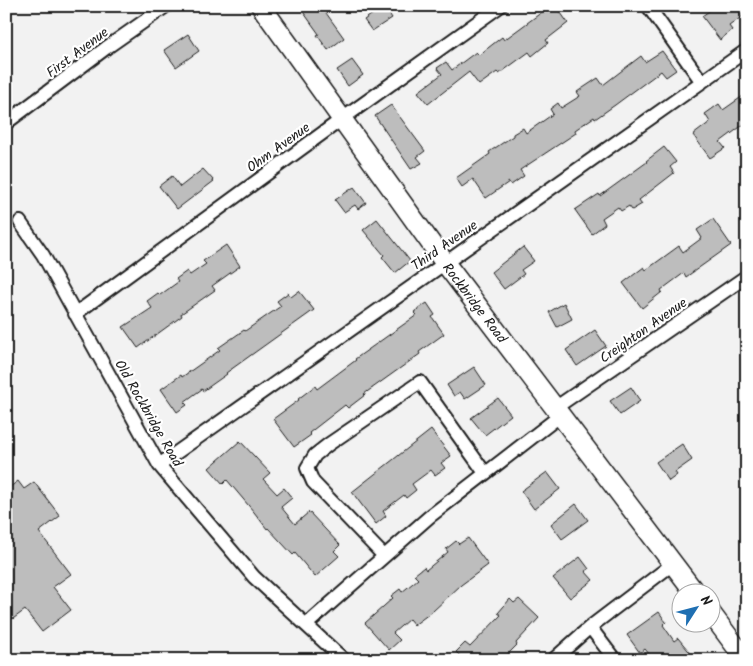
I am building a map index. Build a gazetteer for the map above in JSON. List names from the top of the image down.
{
  "streets": {
    "street": [
      "First Avenue",
      "Ohm Avenue",
      "Third Avenue",
      "Rockbridge Road",
      "Creighton Avenue",
      "Old Rockbridge Road"
    ]
  },
  "crossings": [
    ["Ohm Avenue", "Rockbridge Road"],
    ["Ohm Avenue", "Old Rockbridge Road"],
    ["Third Avenue", "Rockbridge Road"],
    ["Third Avenue", "Old Rockbridge Road"],
    ["Rockbridge Road", "Creighton Avenue"],
    ["Creighton Avenue", "Old Rockbridge Road"]
  ],
  "north": "top right"
}
